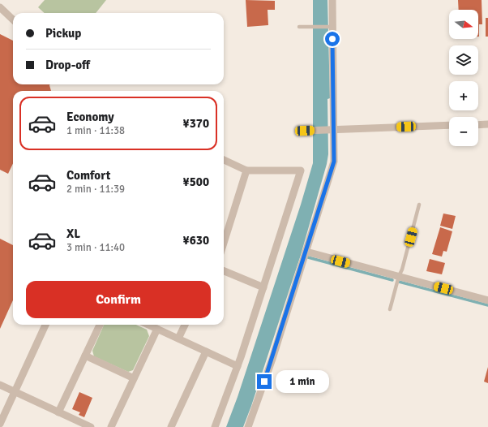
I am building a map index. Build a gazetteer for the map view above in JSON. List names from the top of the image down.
{
  "north": "right",
  "page": {
    "map_buttons": ["+", "−"],
    "banner": ["Pickup", "Drop-off"],
    "list": [
      {
        "name": "Economy",
        "note": "1 min · 11:38",
        "value": "¥370"
      },
      {
        "name": "Comfort",
        "note": "2 min · 11:39",
        "value": "¥500"
      },
      {
        "name": "XL",
        "note": "3 min · 11:40",
        "value": "¥630"
      }
    ],
    "buttons": "Confirm",
    "bubble": "1 min"
  }
}
